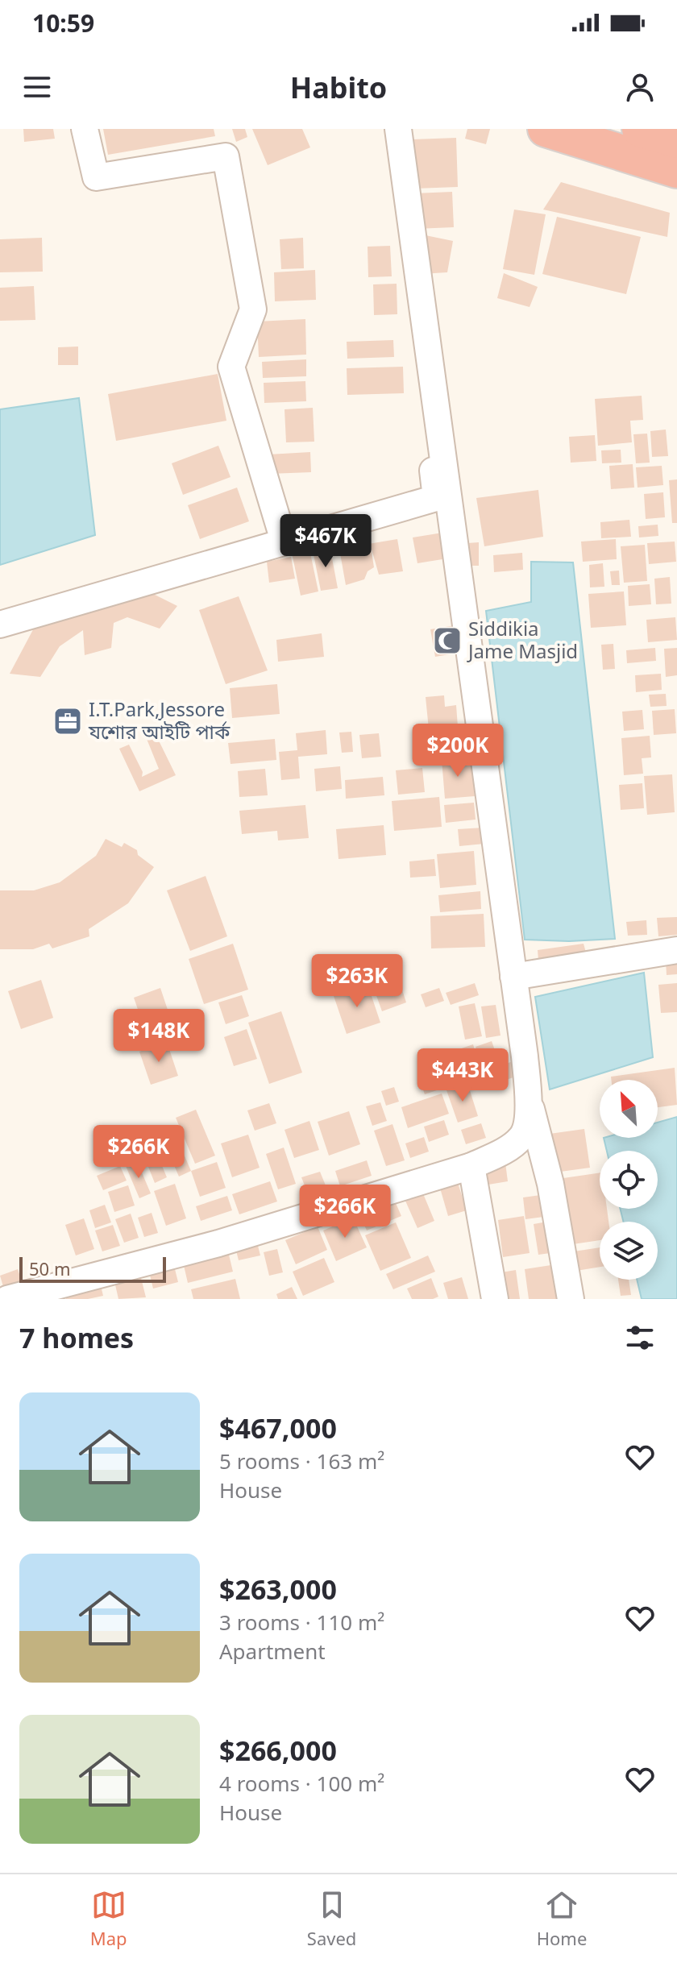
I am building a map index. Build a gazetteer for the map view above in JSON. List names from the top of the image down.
{
  "places": {
    "mosque": ["Siddikia Jame Masjid"],
    "office": ["I.T.Park,Jessore যশোর আইটি পার্ক"]
  },
  "scale_bar": "50 m",
  "north": "top left",
  "page": {
    "status": "10:59",
    "header": "Habito",
    "price": [
      "$467K",
      "$200K",
      "$263K",
      "$148K",
      "$443K",
      "$266K",
      "$266K"
    ],
    "scale": "50 m",
    "heading": "7 homes",
    "list": [
      {
        "name": "$467,000",
        "note": "5 rooms · 163 m² · House"
      },
      {
        "name": "$263,000",
        "note": "3 rooms · 110 m² · Apartment"
      },
      {
        "name": "$266,000",
        "note": "4 rooms · 100 m² · House"
      }
    ],
    "tabs": ["Map", "Saved", "Home"]
  }
}
